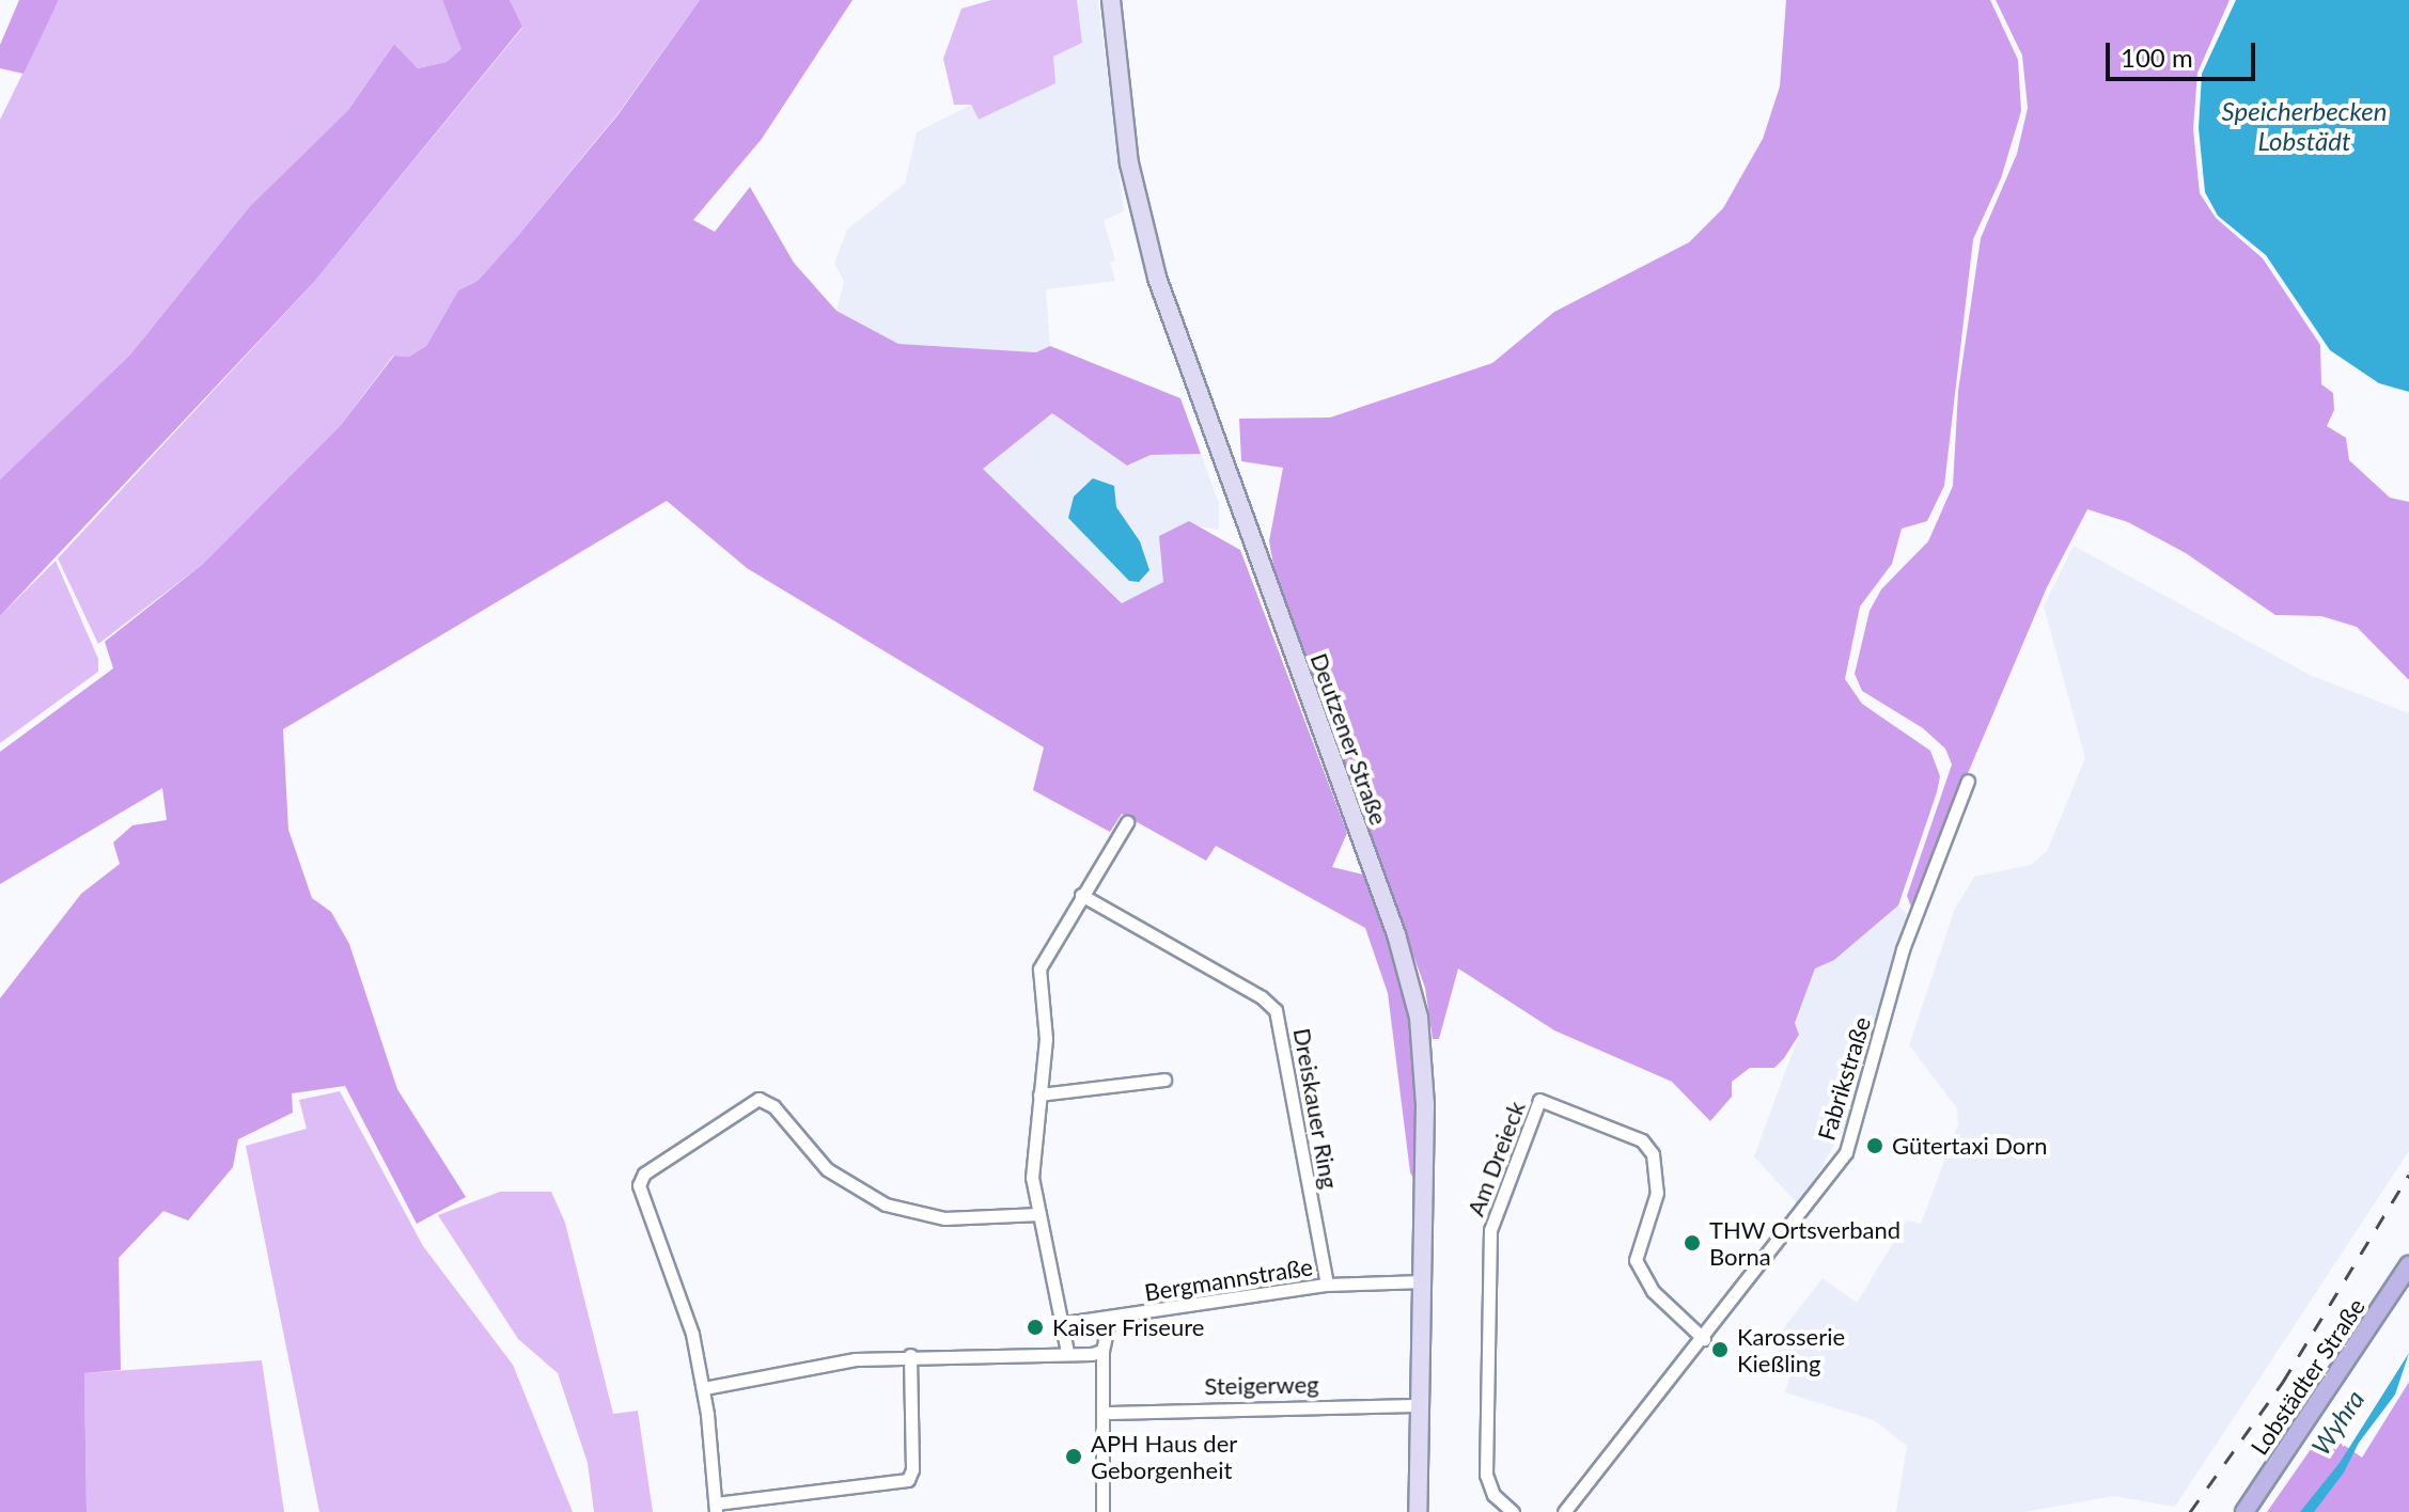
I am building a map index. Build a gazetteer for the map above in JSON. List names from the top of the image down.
{
  "streets": {
    "main road": ["Deutzener Straße", "Lobstädter Straße"],
    "street": [
      "Fabrikstraße",
      "Dreiskauer Ring",
      "Am Dreieck",
      "Bergmannstraße",
      "Steigerweg"
    ]
  },
  "crossings": [
    ["Deutzener Straße", "Bergmannstraße"],
    ["Deutzener Straße", "Steigerweg"],
    ["Fabrikstraße", "Am Dreieck"],
    ["Dreiskauer Ring", "Bergmannstraße"]
  ],
  "water": ["Speicherbecken Lobstädt", "Wyhra"],
  "places": [
    "Gütertaxi Dorn",
    "THW Ortsverband Borna",
    "Kaiser Friseure",
    "Karosserie Kießling",
    "APH Haus der Geborgenheit"
  ],
  "scale_bar": "100 m"
}
